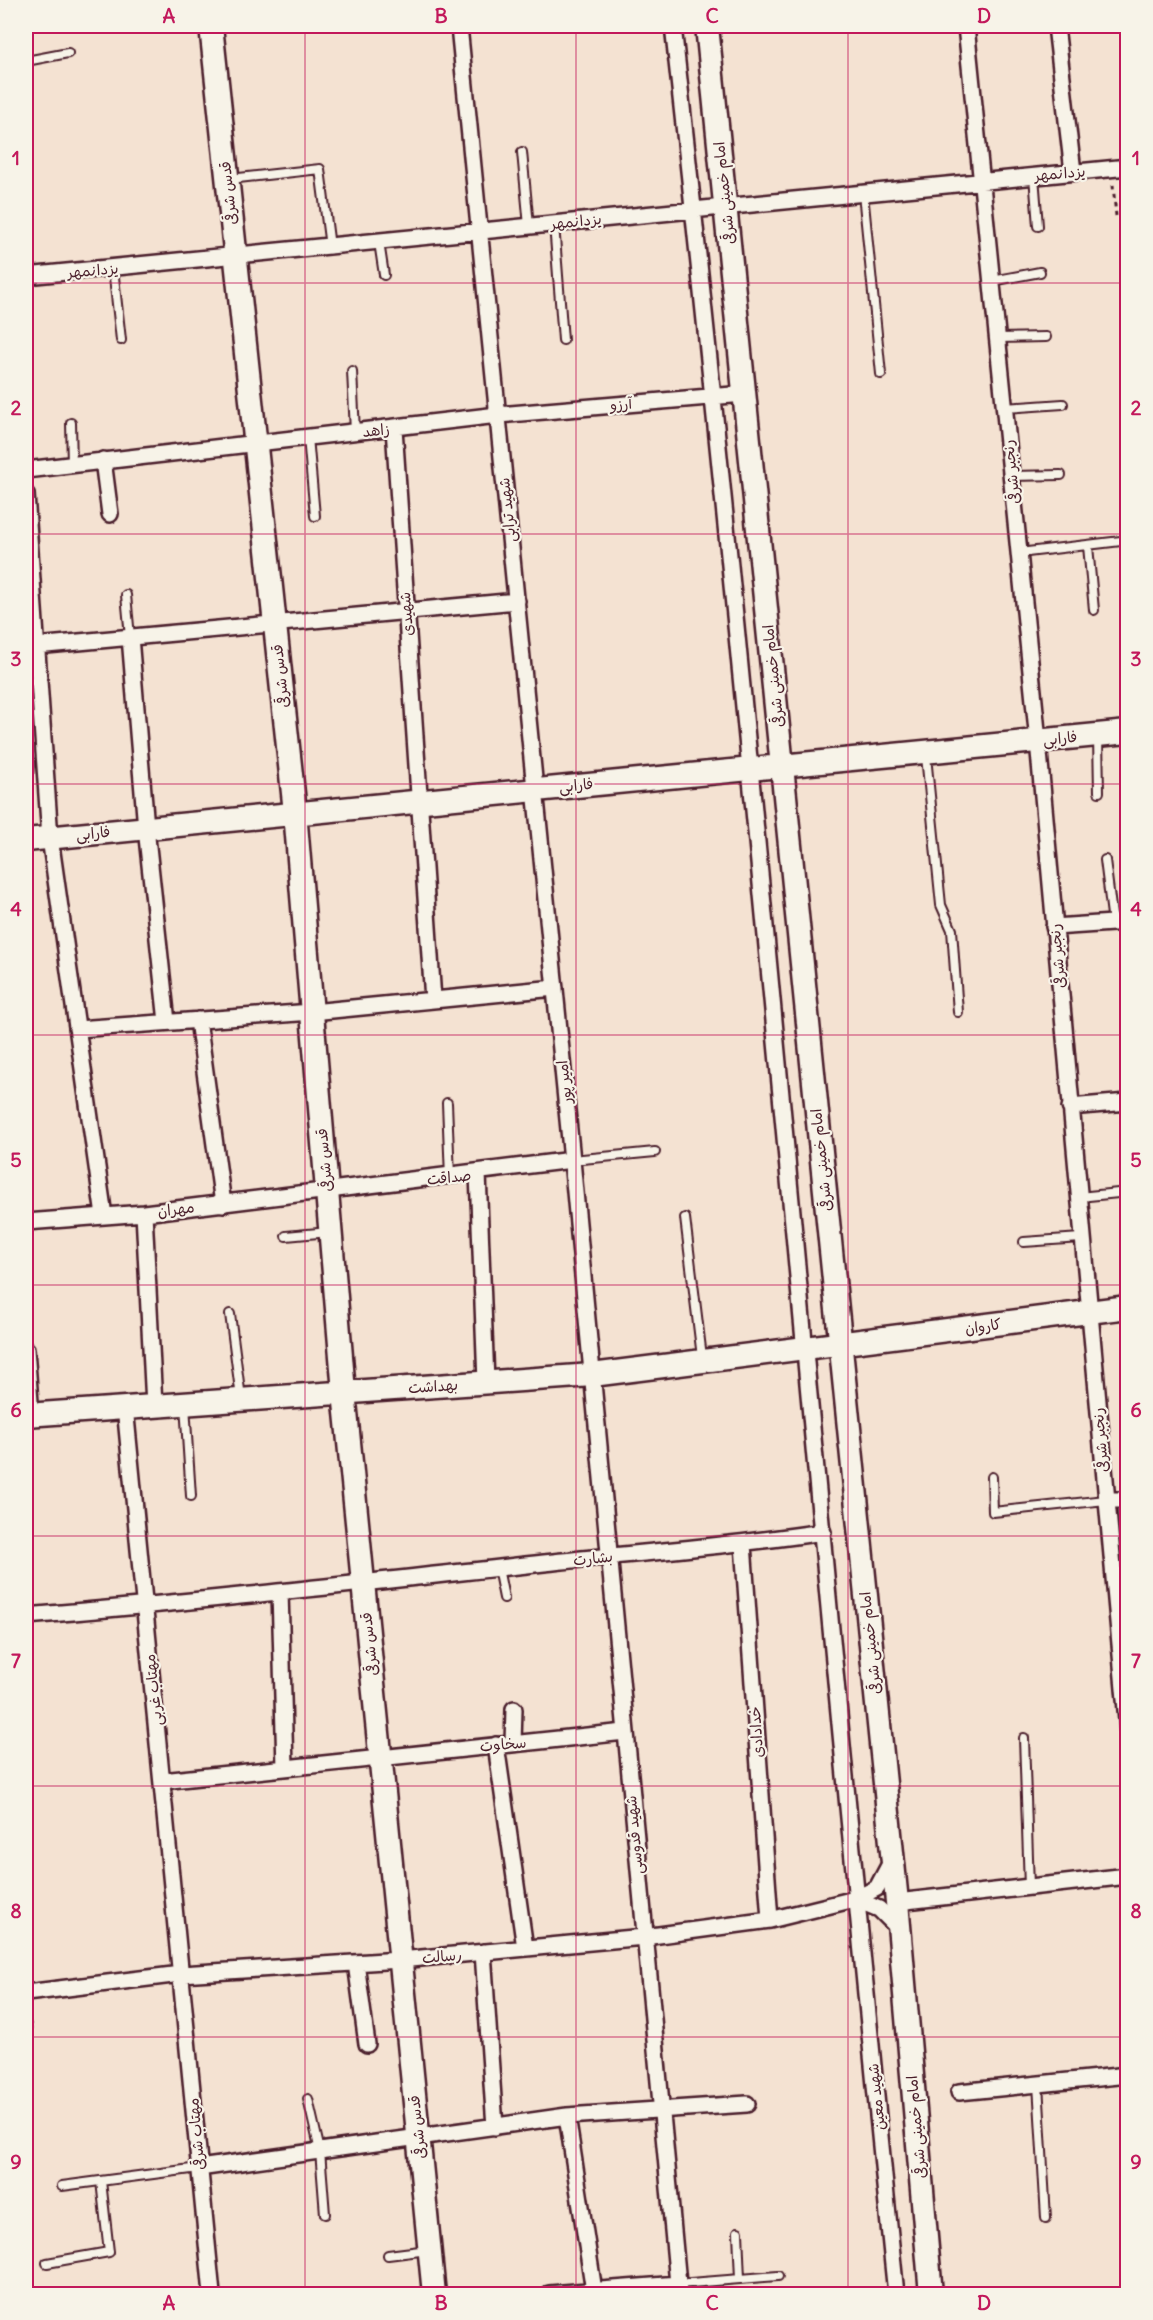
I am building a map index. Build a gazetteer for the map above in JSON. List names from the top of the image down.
{
  "streets": {
    "street": [
      "یزدانمهر",
      "قدس شرقی",
      "امام خمینی شرقی",
      "آرزو",
      "زاهد",
      "رنجبر شرقی",
      "شهید ترابی",
      "شهیدی",
      "فارابی",
      "امیر پور",
      "صداقت",
      "مهران",
      "کاروان",
      "بهداشت",
      "بشارت",
      "مهتاب غربی",
      "خدادادی",
      "سخاوت",
      "شهید قدوسی",
      "رسالت",
      "شهید معین",
      "مهتاب شرقی"
    ]
  },
  "crossings": [
    ["یزدانمهر", "قدس شرقی"],
    ["یزدانمهر", "امام خمینی شرقی"],
    ["یزدانمهر", "رنجبر شرقی"],
    ["یزدانمهر", "شهید ترابی"],
    ["یزدانمهر", "شهید معین"],
    ["قدس شرقی", "زاهد"],
    ["قدس شرقی", "فارابی"],
    ["قدس شرقی", "صداقت"],
    ["قدس شرقی", "مهران"],
    ["قدس شرقی", "بهداشت"],
    ["قدس شرقی", "بشارت"],
    ["قدس شرقی", "سخاوت"],
    ["قدس شرقی", "رسالت"],
    ["امام خمینی شرقی", "آرزو"],
    ["امام خمینی شرقی", "فارابی"],
    ["امام خمینی شرقی", "کاروان"],
    ["امام خمینی شرقی", "بهداشت"],
    ["امام خمینی شرقی", "رسالت"],
    ["آرزو", "زاهد"],
    ["آرزو", "شهید ترابی"],
    ["آرزو", "شهید معین"],
    ["زاهد", "شهید ترابی"],
    ["زاهد", "شهیدی"],
    ["رنجبر شرقی", "فارابی"],
    ["رنجبر شرقی", "کاروان"],
    ["شهید ترابی", "فارابی"],
    ["شهید ترابی", "امیر پور"],
    ["شهیدی", "فارابی"],
    ["فارابی", "امیر پور"],
    ["فارابی", "شهید معین"],
    ["امیر پور", "صداقت"],
    ["امیر پور", "بهداشت"],
    ["امیر پور", "شهید قدوسی"],
    ["صداقت", "مهران"],
    ["کاروان", "بهداشت"],
    ["بهداشت", "مهتاب غربی"],
    ["بهداشت", "شهید قدوسی"],
    ["بهداشت", "شهید معین"],
    ["بشارت", "مهتاب غربی"],
    ["بشارت", "خدادادی"],
    ["بشارت", "شهید قدوسی"],
    ["بشارت", "شهید معین"],
    ["مهتاب غربی", "سخاوت"],
    ["مهتاب غربی", "رسالت"],
    ["مهتاب غربی", "مهتاب شرقی"],
    ["خدادادی", "رسالت"],
    ["سخاوت", "شهید قدوسی"],
    ["شهید قدوسی", "رسالت"],
    ["رسالت", "شهید معین"],
    ["رسالت", "مهتاب شرقی"]
  ],
  "grid": {
    "columns": [
      "A",
      "B",
      "C",
      "D"
    ],
    "rows": [
      "1",
      "2",
      "3",
      "4",
      "5",
      "6",
      "7",
      "8",
      "9"
    ]
  }
}
